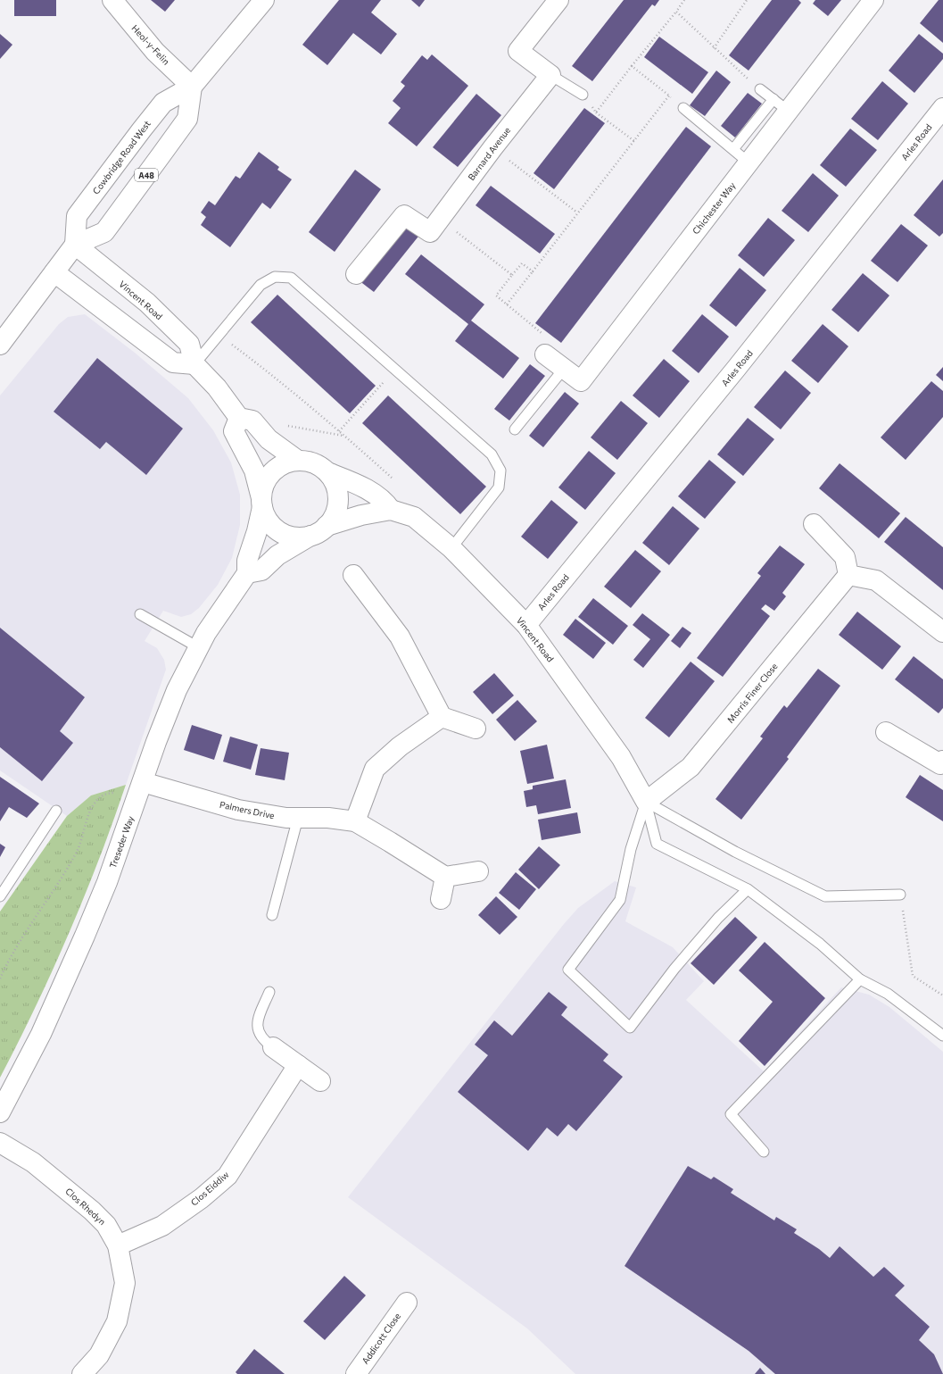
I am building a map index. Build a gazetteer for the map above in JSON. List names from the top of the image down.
{
  "streets": {
    "main road": [
      "Heol-y-Felin",
      "Arles Road",
      "Barnard Avenue",
      "Cowbridge Road West",
      "A48",
      "Chichester Way",
      "Vincent Road",
      "Morris Finer Close",
      "Palmers Drive",
      "Treseder Way",
      "Clos Eiddiw",
      "Clos Rhedyn",
      "Addicott Close"
    ]
  },
  "crossings": [
    ["Heol-y-Felin", "Cowbridge Road West"],
    ["Heol-y-Felin", "A48"],
    ["Arles Road", "Vincent Road"],
    ["Cowbridge Road West", "A48"],
    ["Cowbridge Road West", "Vincent Road"],
    ["A48", "Vincent Road"],
    ["Vincent Road", "Morris Finer Close"],
    ["Vincent Road", "Treseder Way"],
    ["Palmers Drive", "Treseder Way"],
    ["Clos Eiddiw", "Clos Rhedyn"]
  ]
}
